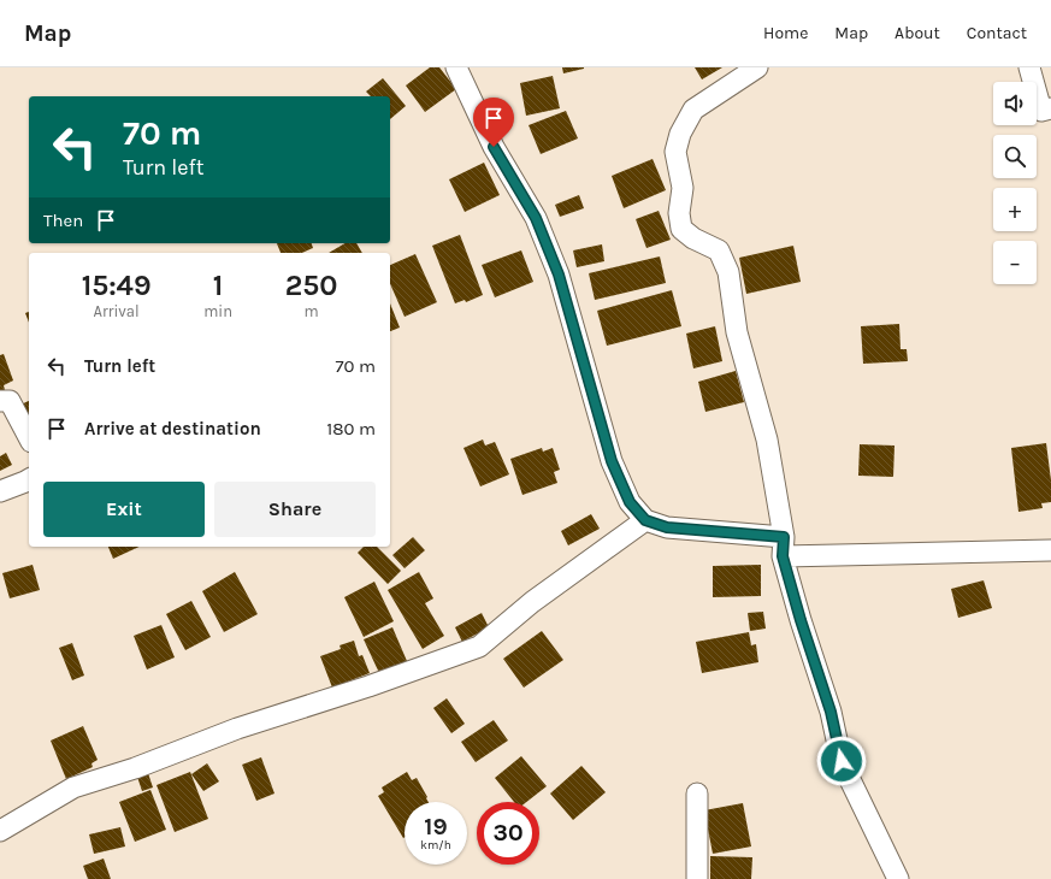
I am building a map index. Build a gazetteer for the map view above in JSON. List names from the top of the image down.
{
  "page": {
    "header": "Map",
    "nav": [
      "Home",
      "Map",
      "About",
      "Contact"
    ],
    "map_buttons": ["+", "−"],
    "turn": ["70 m", "Turn left"],
    "then": "Then",
    "eta": [
      "15:49",
      "Arrival",
      "1",
      "min",
      "250",
      "m"
    ],
    "list": [
      {
        "name": "Turn left",
        "value": "70 m"
      },
      {
        "name": "Arrive at destination",
        "value": "180 m"
      }
    ],
    "buttons": ["Exit", "Share"],
    "speed": "19 km/h",
    "limit": "30"
  }
}
